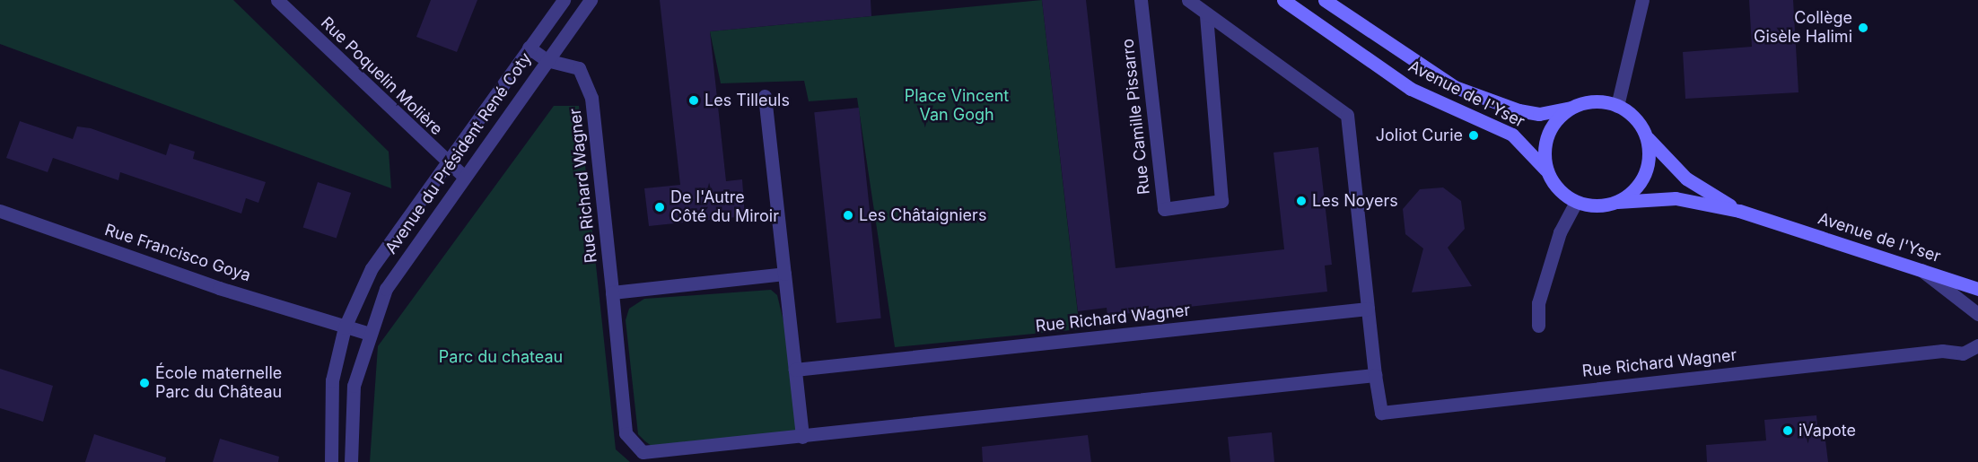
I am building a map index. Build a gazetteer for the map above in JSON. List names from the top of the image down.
{
  "streets": {
    "main road": ["Avenue de l'Yser"],
    "street": [
      "Rue Poquelin Molière",
      "Rue Camille Pissarro",
      "Avenue du Président René Coty",
      "Rue Richard Wagner",
      "Rue Francisco Goya"
    ]
  },
  "crossings": [
    ["Rue Poquelin Molière", "Avenue du Président René Coty"],
    ["Avenue du Président René Coty", "Rue Richard Wagner"],
    ["Avenue du Président René Coty", "Rue Francisco Goya"]
  ],
  "parks": ["Place Vincent Van Gogh", "Parc du chateau"],
  "places": [
    "Collège Gisèle Halimi",
    "Les Tilleuls",
    "Joliot Curie",
    "Les Noyers",
    "De l'Autre Côté du Miroir",
    "Les Châtaigniers",
    "École maternelle Parc du Château",
    "iVapote"
  ]
}
